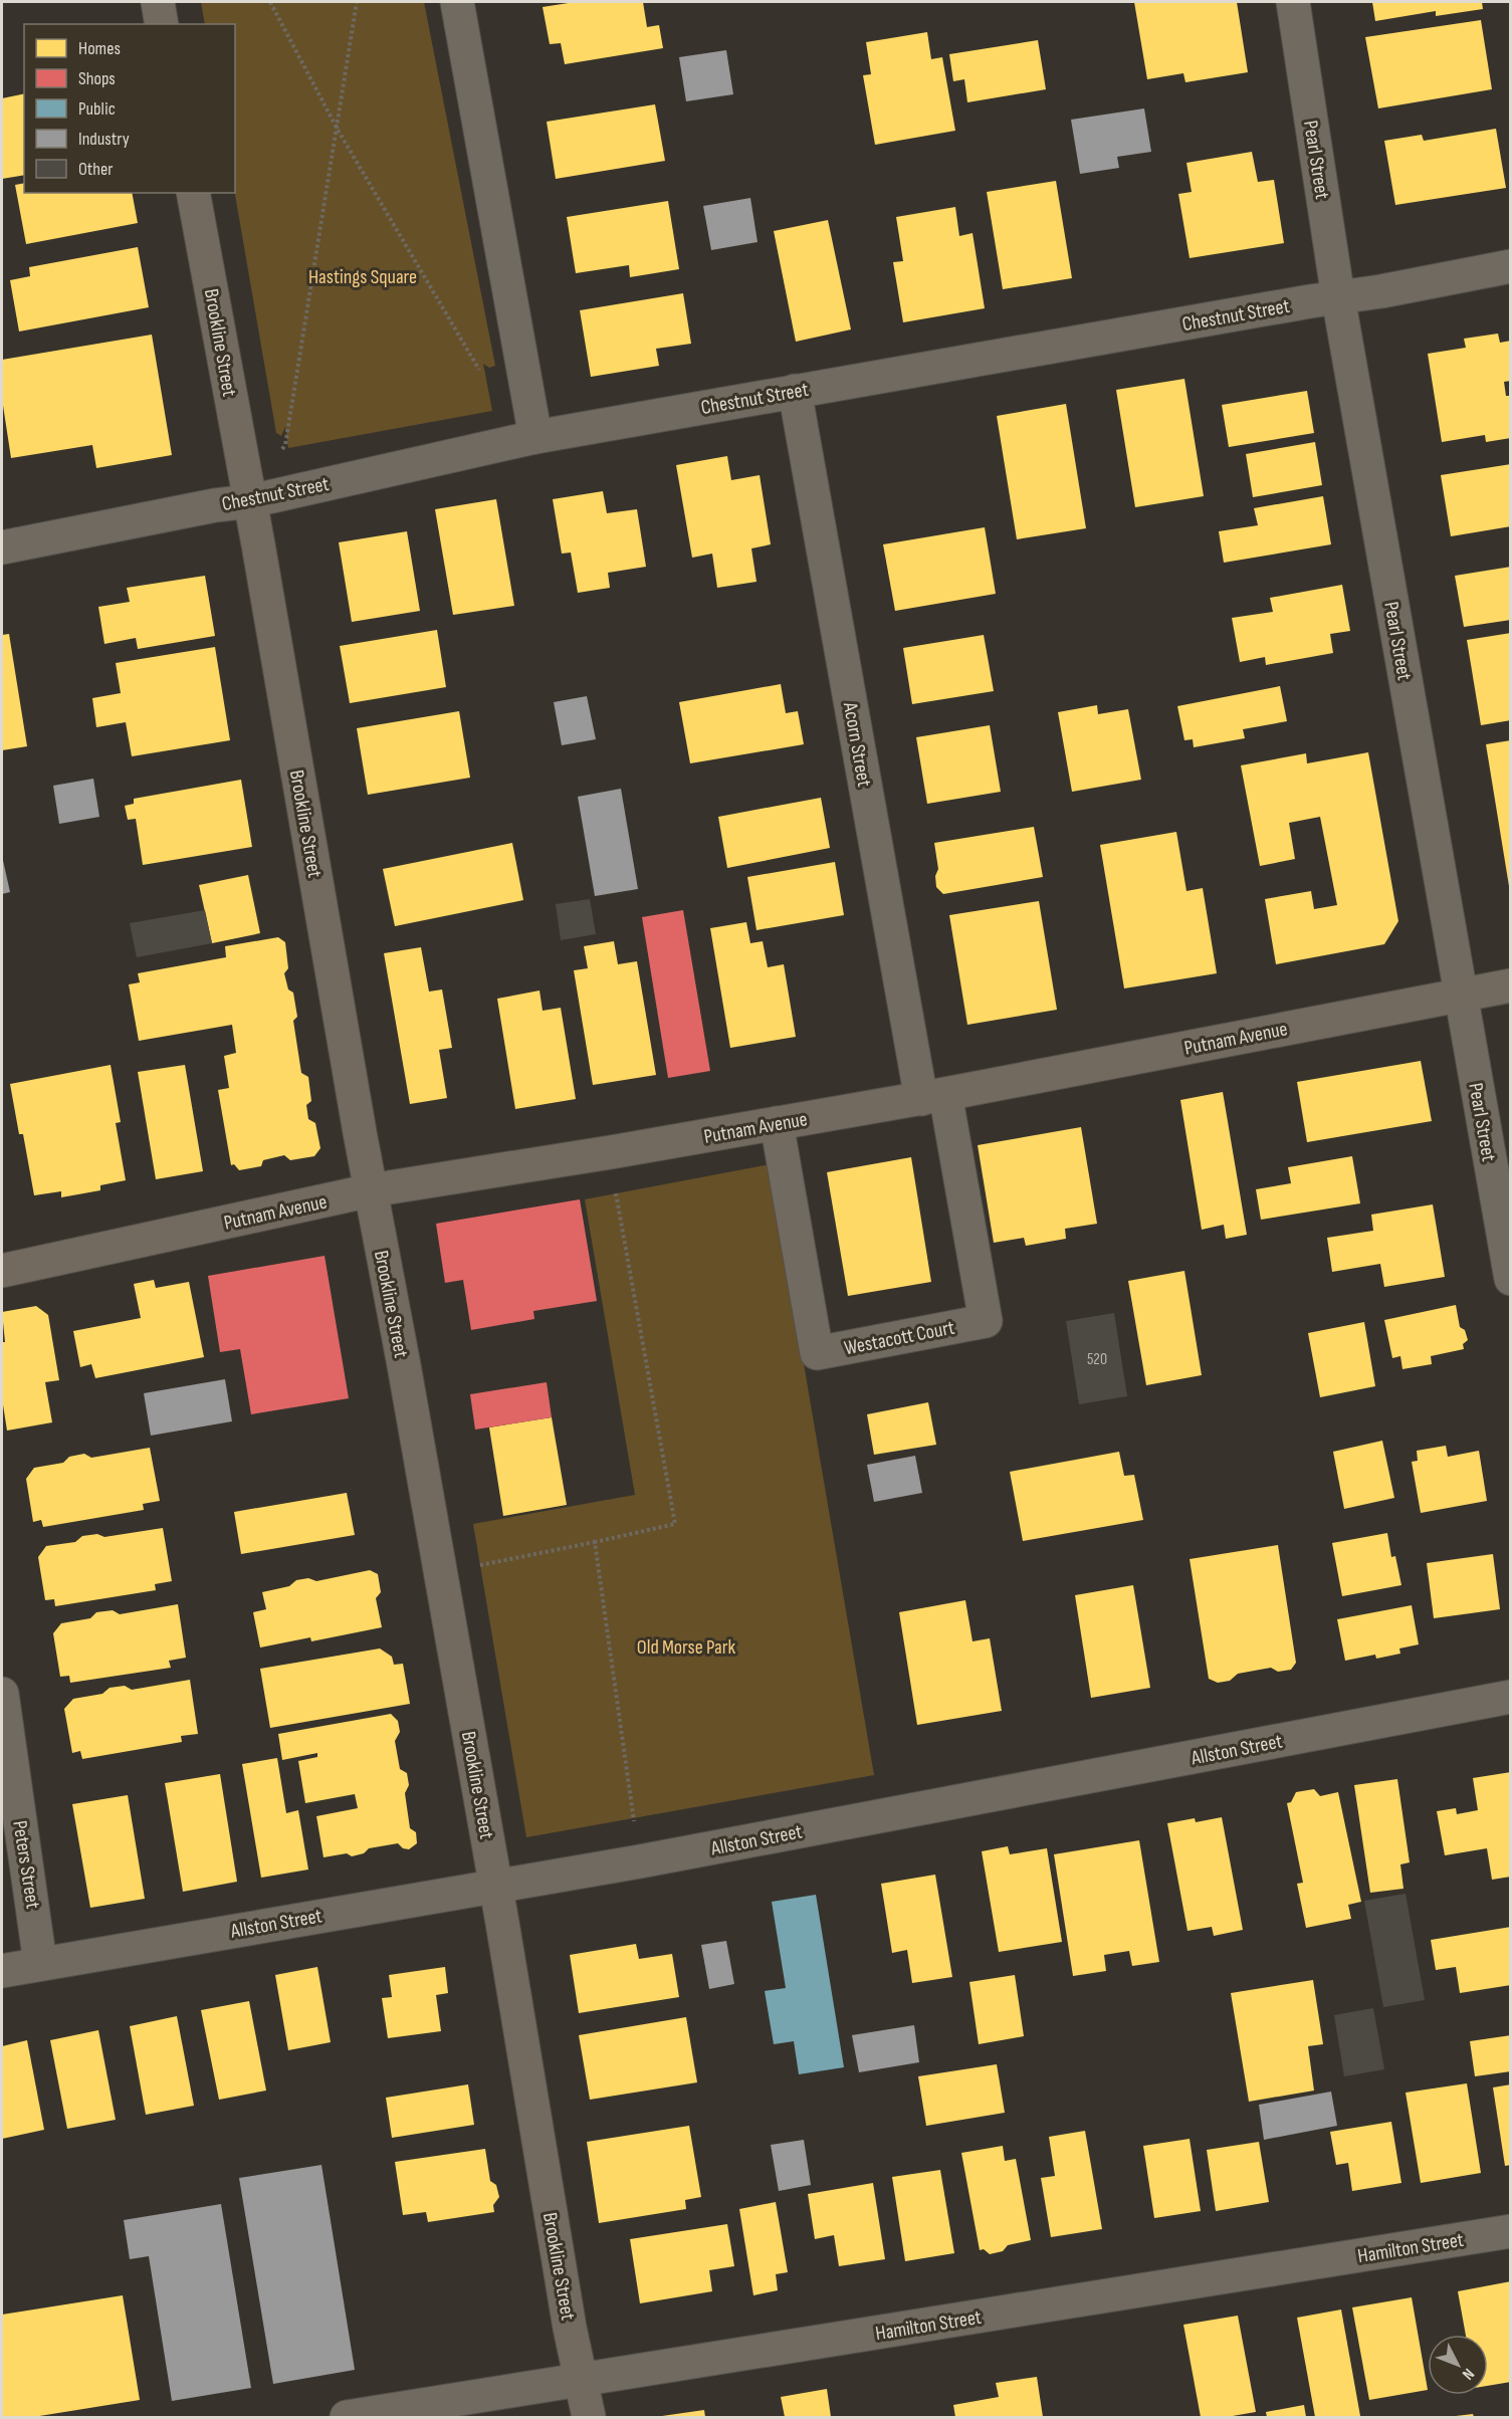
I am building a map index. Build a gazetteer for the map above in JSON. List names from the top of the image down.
{
  "streets": {
    "main road": ["Brookline Street", "Putnam Avenue"],
    "street": [
      "Pearl Street",
      "Chestnut Street",
      "Acorn Street",
      "Westacott Court",
      "Allston Street",
      "Peters Street",
      "Hamilton Street"
    ]
  },
  "crossings": [
    ["Pearl Street", "Chestnut Street"],
    ["Pearl Street", "Putnam Avenue"],
    ["Chestnut Street", "Brookline Street"],
    ["Chestnut Street", "Acorn Street"],
    ["Brookline Street", "Putnam Avenue"],
    ["Brookline Street", "Allston Street"],
    ["Brookline Street", "Hamilton Street"],
    ["Acorn Street", "Putnam Avenue"],
    ["Acorn Street", "Westacott Court"],
    ["Putnam Avenue", "Westacott Court"],
    ["Allston Street", "Peters Street"]
  ],
  "parks": ["Hastings Square", "Old Morse Park"],
  "house_numbers": ["520"],
  "legend": [
    "Homes",
    "Shops",
    "Public",
    "Industry",
    "Other"
  ],
  "north": "bottom right"
}
